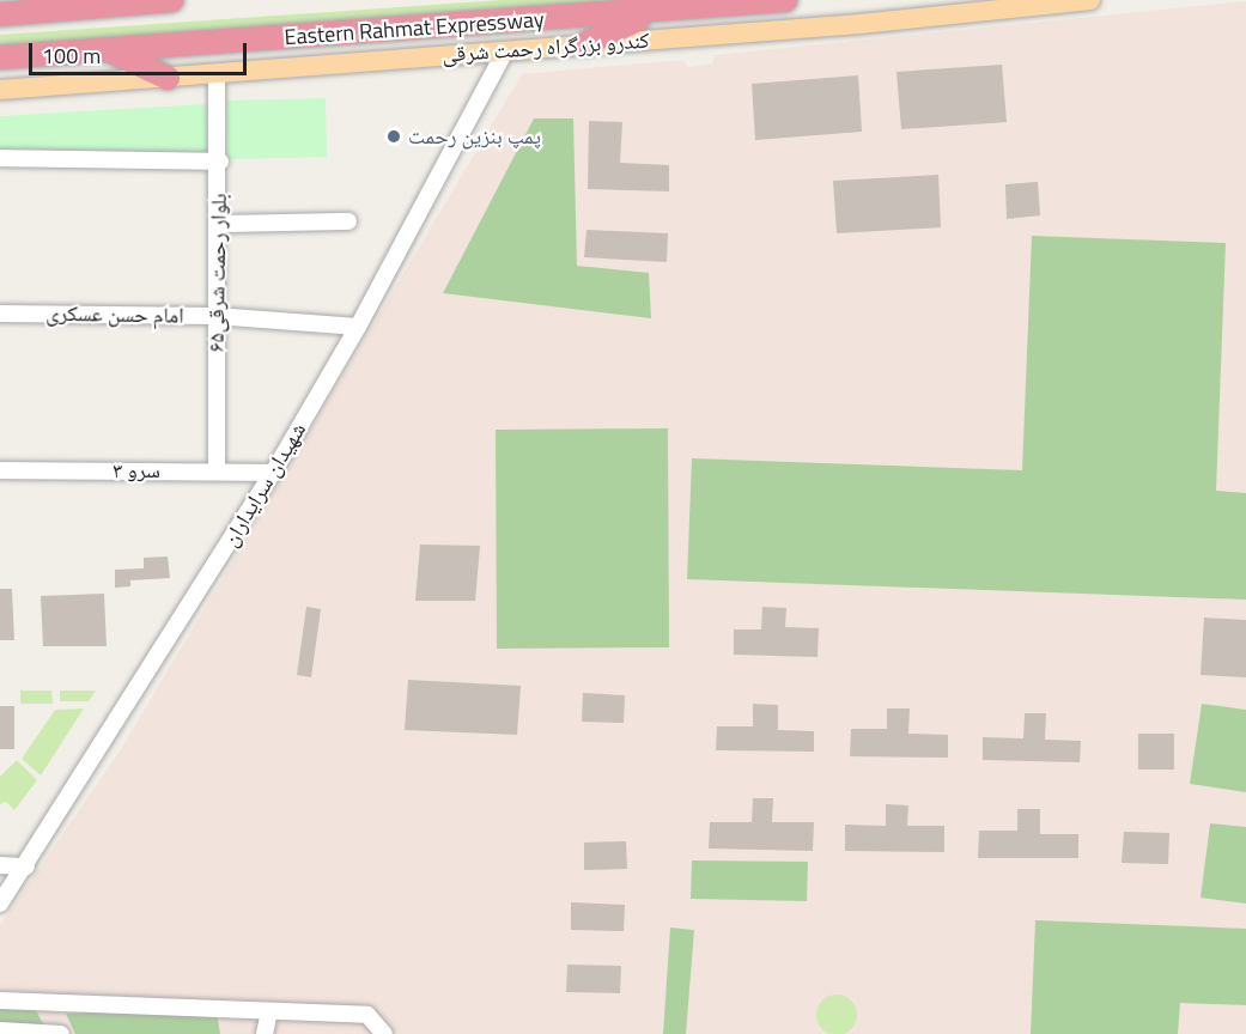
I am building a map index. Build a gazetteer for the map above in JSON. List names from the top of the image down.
{
  "streets": {
    "highway": ["Eastern Rahmat Expressway"],
    "main road": ["کندرو بزرگراه رحمت شرقی"],
    "street": [
      "بلوار رحمت شرقی۶۵",
      "امام حسن عسکری",
      "سرو ۳",
      "شهیدان سرایداران"
    ]
  },
  "crossings": [
    ["کندرو بزرگراه رحمت شرقی", "بلوار رحمت شرقی۶۵"],
    ["کندرو بزرگراه رحمت شرقی", "شهیدان سرایداران"],
    ["بلوار رحمت شرقی۶۵", "امام حسن عسکری"],
    ["بلوار رحمت شرقی۶۵", "سرو ۳"],
    ["امام حسن عسکری", "شهیدان سرایداران"],
    ["سرو ۳", "شهیدان سرایداران"]
  ],
  "places": ["پمپ بنزین رحمت"],
  "scale_bar": "100 m"
}
